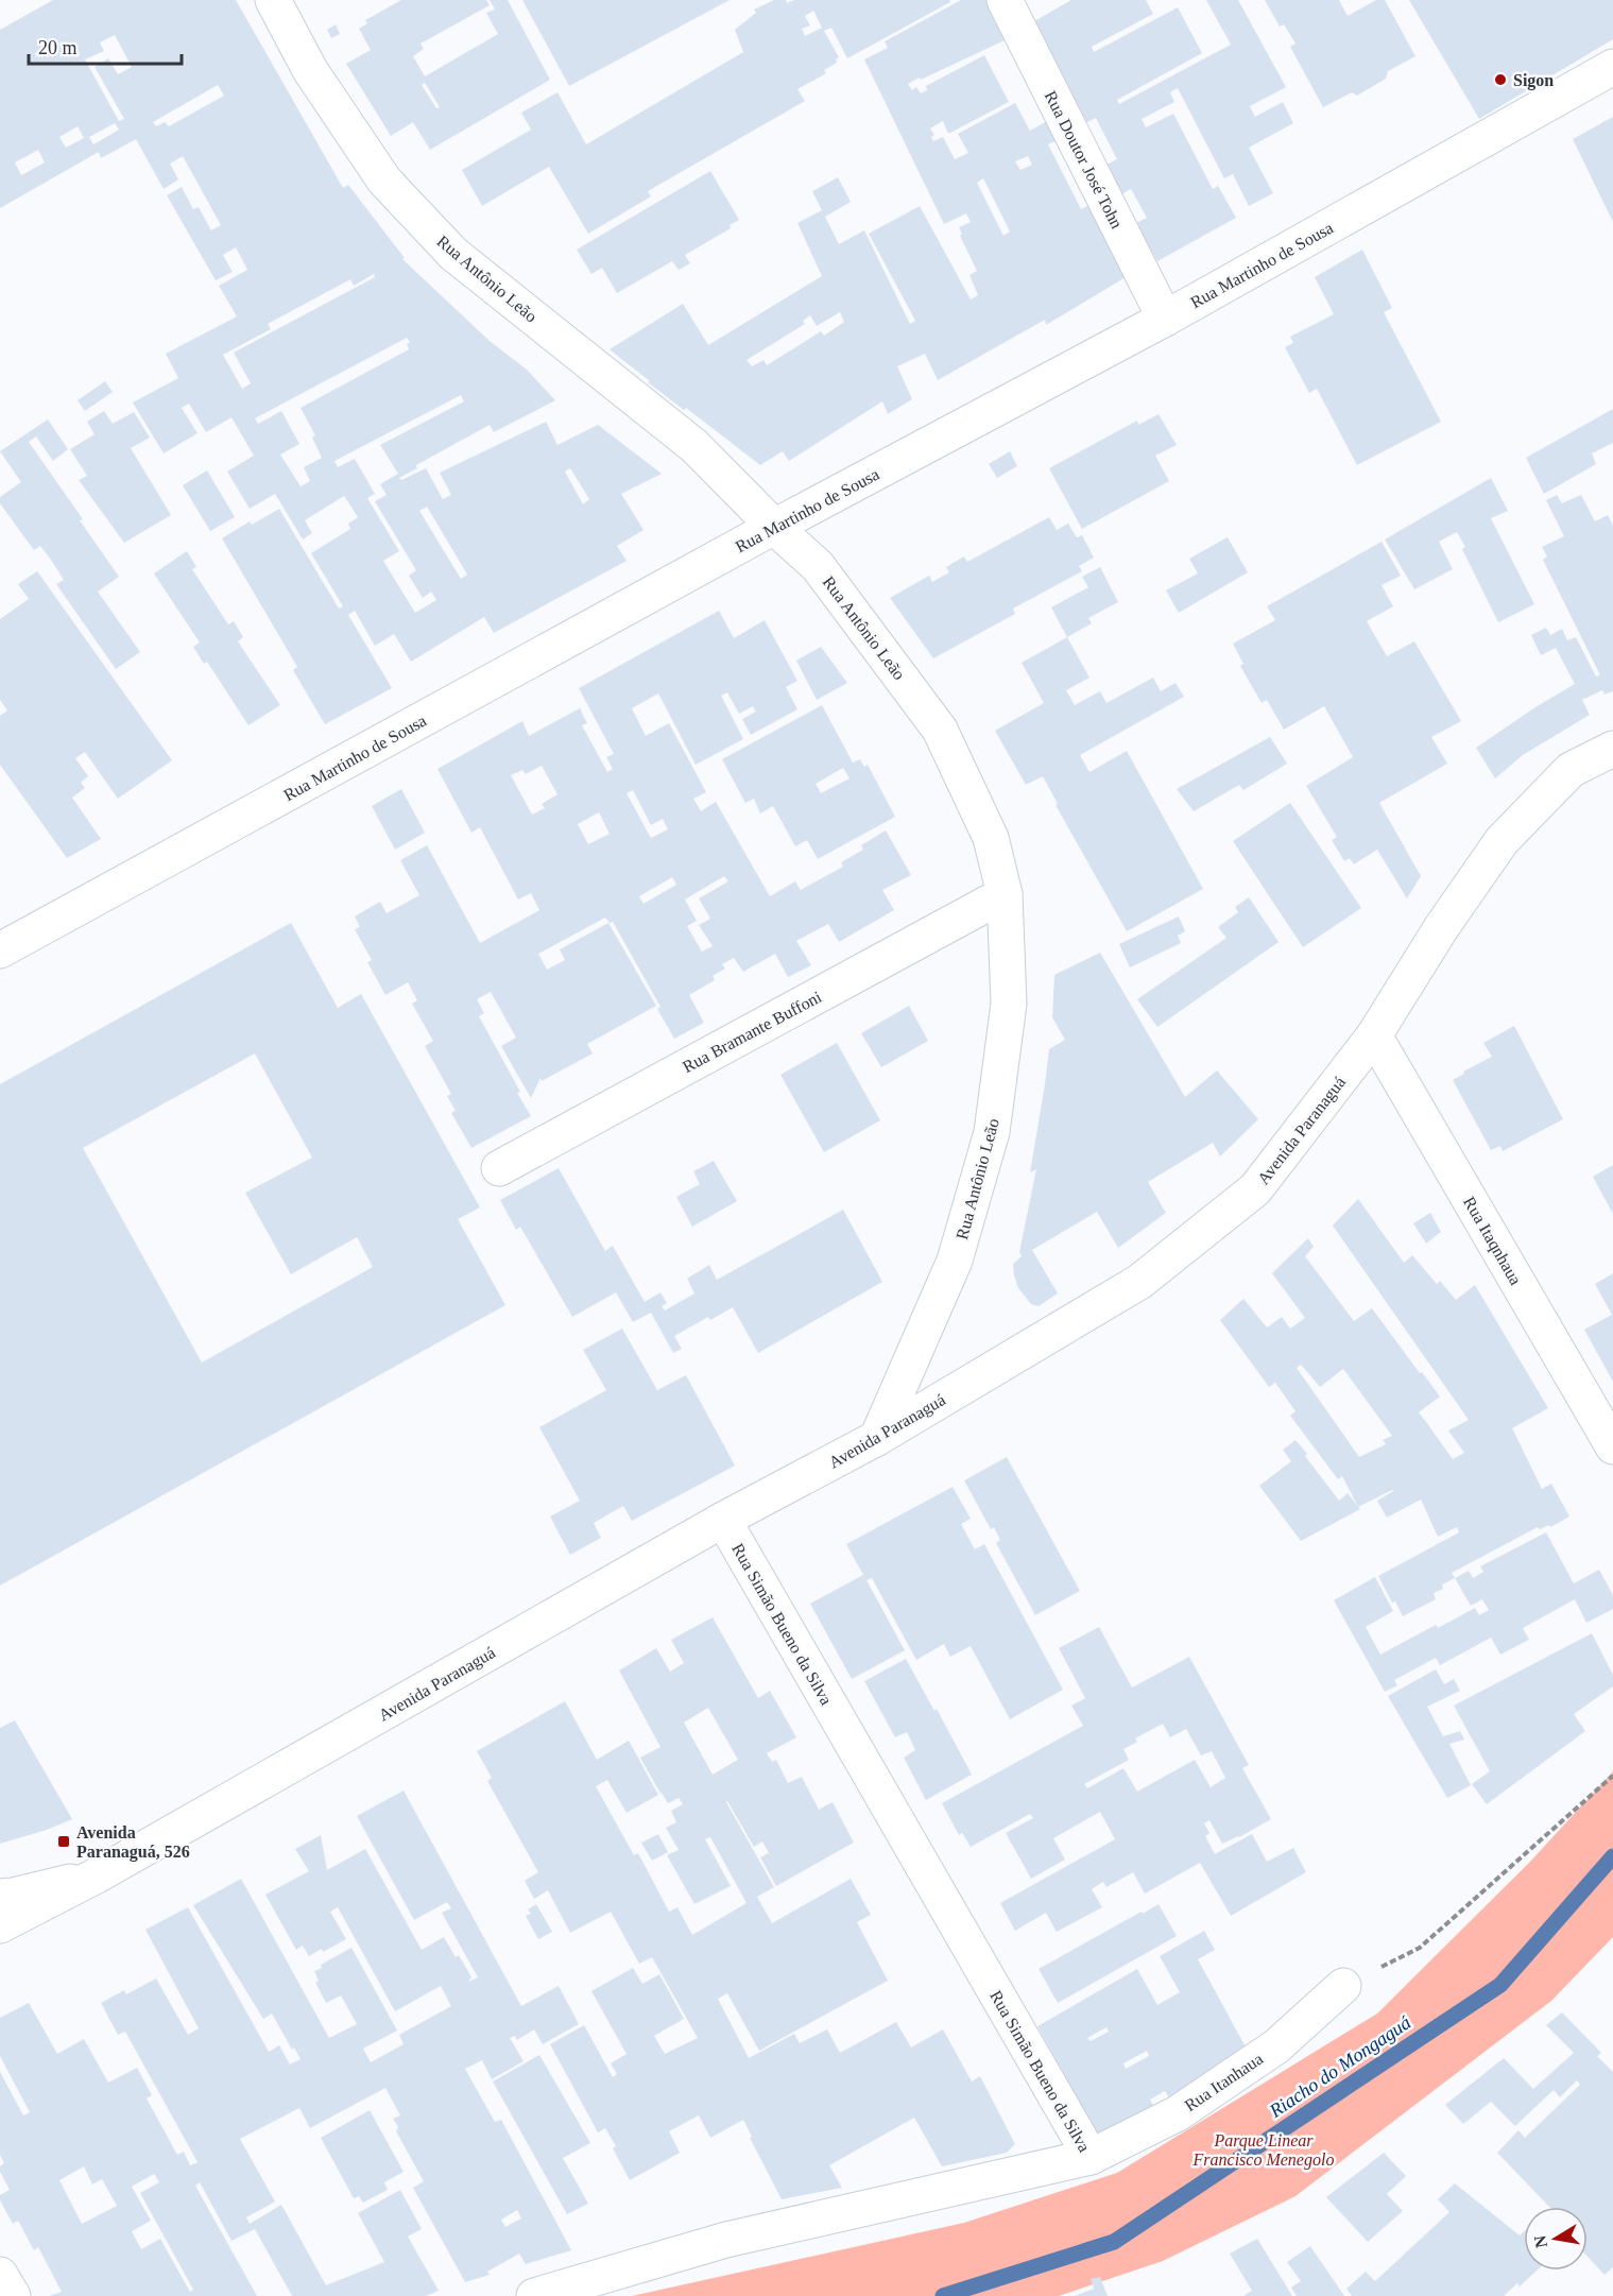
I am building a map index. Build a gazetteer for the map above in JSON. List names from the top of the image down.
{
  "streets": {
    "street": [
      "Rua Doutor José Tohn",
      "Rua Martinho de Sousa",
      "Rua Antônio Leão",
      "Rua Bramante Buffoni",
      "Avenida Paranaguá",
      "Rua Itaqnhaua",
      "Rua Simão Bueno da Silva",
      "Rua Itanhaua"
    ]
  },
  "crossings": [
    ["Rua Doutor José Tohn", "Rua Martinho de Sousa"],
    ["Rua Martinho de Sousa", "Rua Antônio Leão"],
    ["Rua Antônio Leão", "Rua Bramante Buffoni"],
    ["Rua Antônio Leão", "Avenida Paranaguá"],
    ["Avenida Paranaguá", "Rua Itaqnhaua"],
    ["Avenida Paranaguá", "Rua Simão Bueno da Silva"],
    ["Rua Simão Bueno da Silva", "Rua Itanhaua"]
  ],
  "water": ["Riacho do Mongaguá"],
  "parks": ["Parque Linear Francisco Menegolo"],
  "places": {
    "other": ["Sigon"],
    "transit": ["Avenida Paranaguá, 526"]
  },
  "scale_bar": "20 m",
  "north": "left"
}
